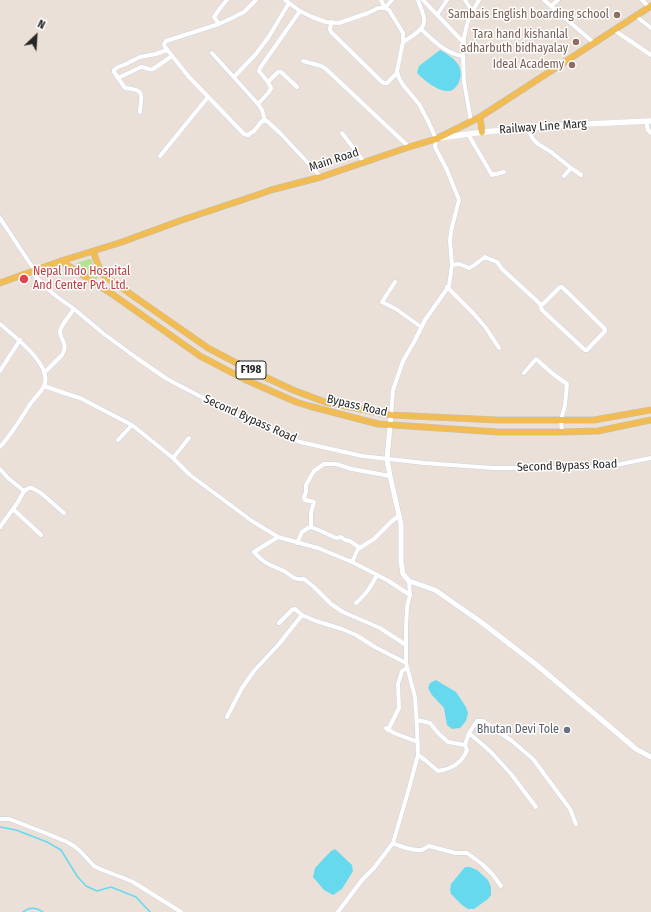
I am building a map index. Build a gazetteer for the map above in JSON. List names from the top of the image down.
{
  "streets": {
    "main road": [
      "Railway Line Marg",
      "Main Road",
      "F198",
      "Bypass Road"
    ],
    "street": ["Second Bypass Road"]
  },
  "crossings": [
    ["Railway Line Marg", "Main Road"],
    ["Main Road", "F198"],
    ["Main Road", "Second Bypass Road"],
    ["F198", "Bypass Road"]
  ],
  "places": [
    "Sambais English boarding school",
    "Tara hand kishanlal adharbuth bidhayalay",
    "Ideal Academy",
    "Nepal Indo Hospital And Center Pvt. Ltd.",
    "Bhutan Devi Tole"
  ],
  "north": "top right"
}
